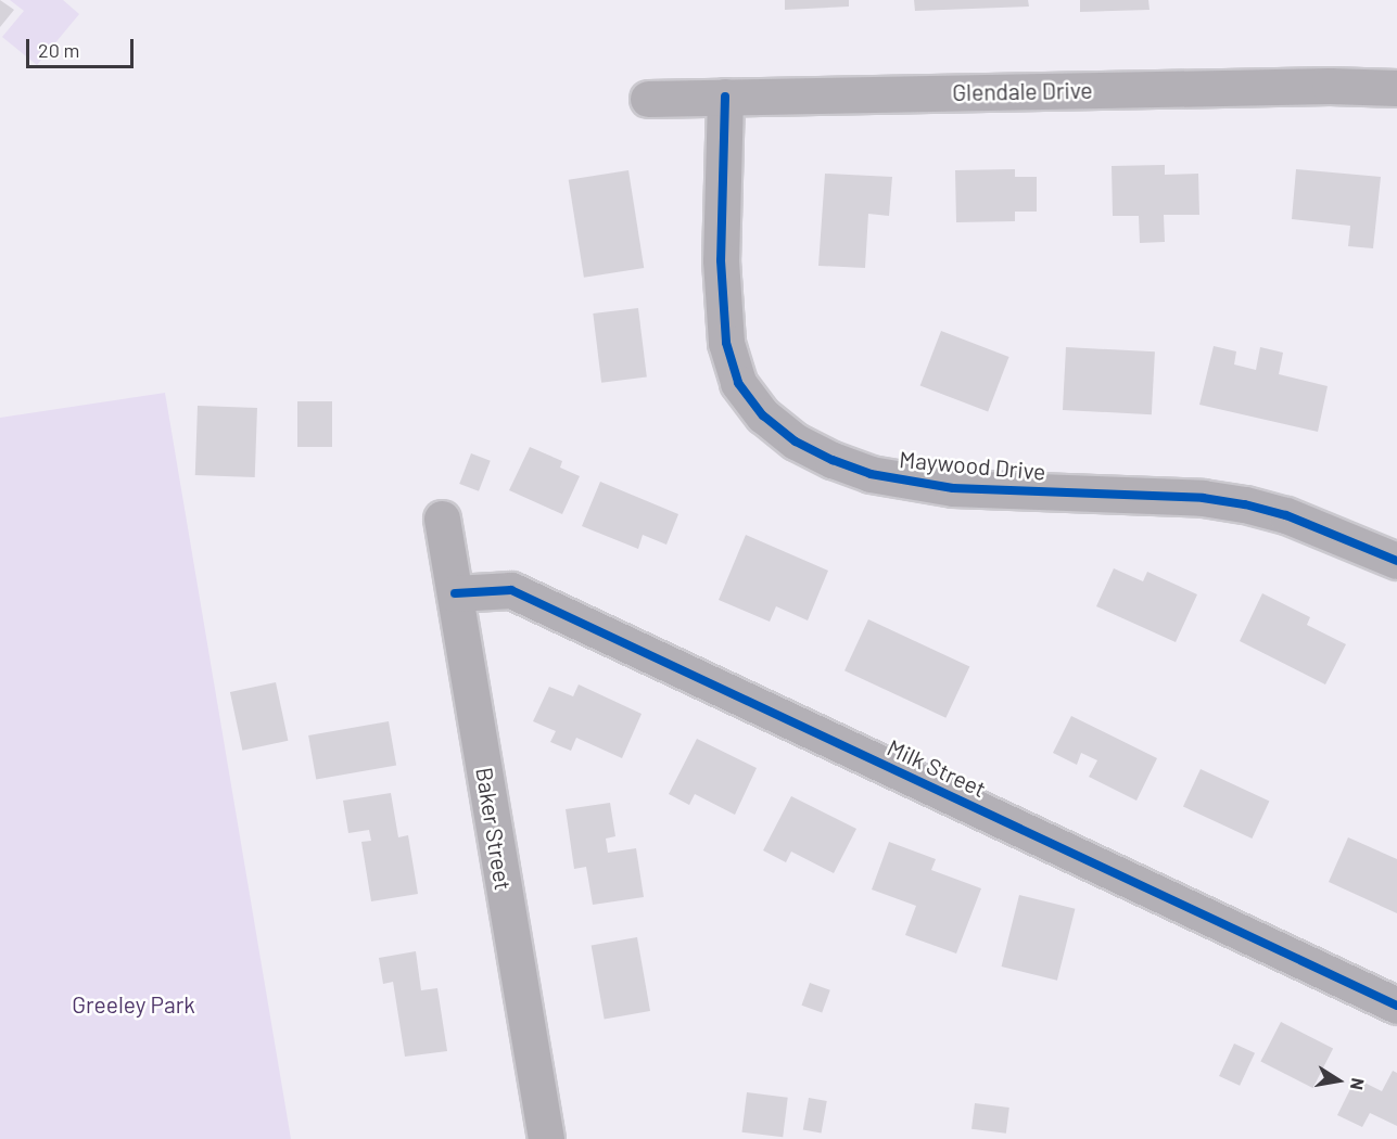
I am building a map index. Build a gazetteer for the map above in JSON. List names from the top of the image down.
{
  "streets": {
    "street": [
      "Glendale Drive",
      "Maywood Drive",
      "Milk Street",
      "Baker Street"
    ]
  },
  "crossings": [
    ["Glendale Drive", "Maywood Drive"],
    ["Milk Street", "Baker Street"]
  ],
  "parks": ["Greeley Park"],
  "scale_bar": "20 m",
  "north": "right"
}
